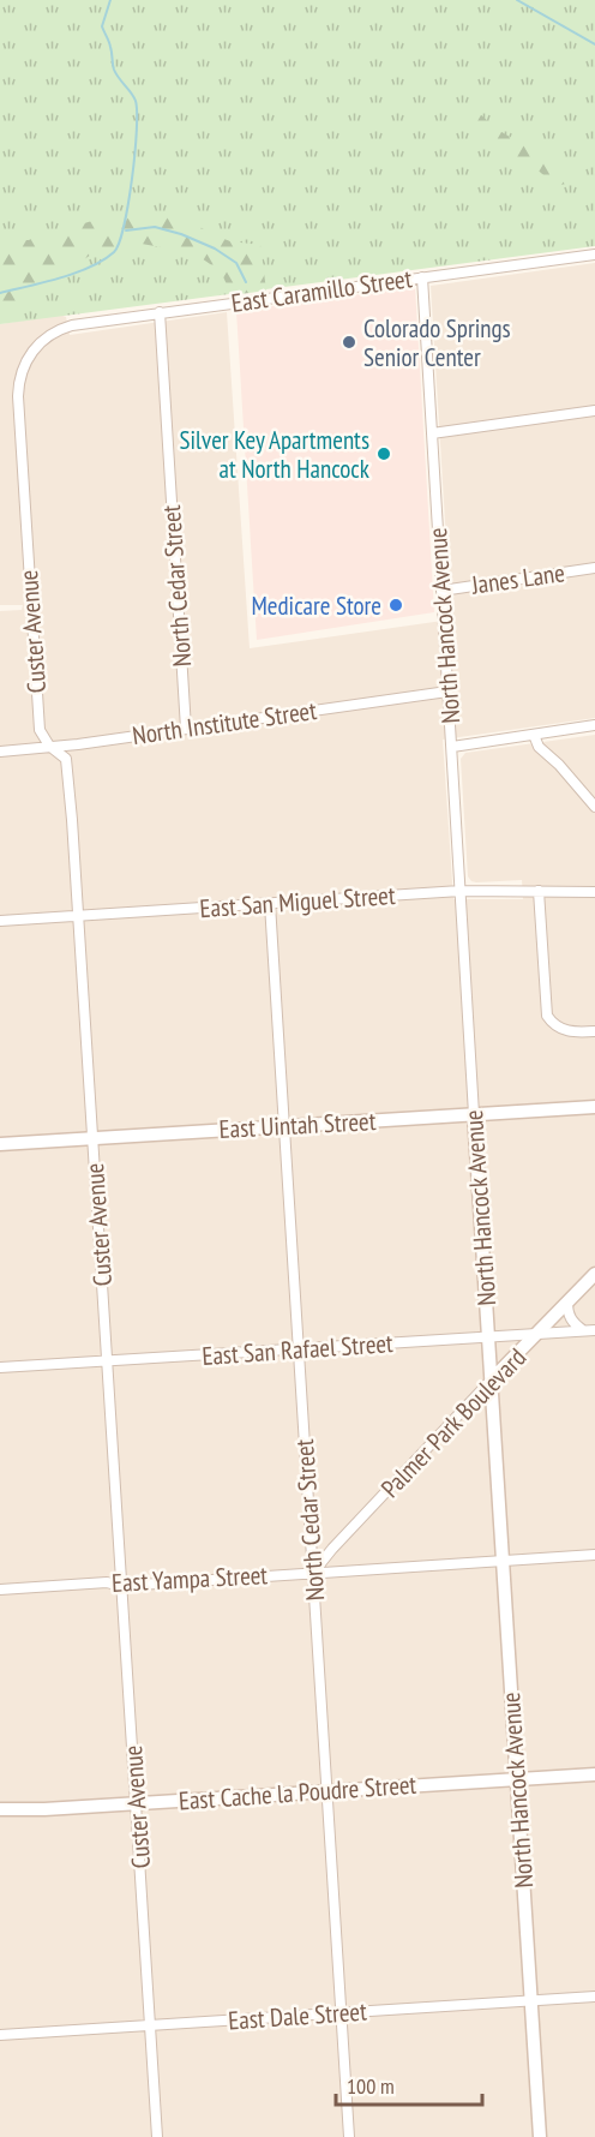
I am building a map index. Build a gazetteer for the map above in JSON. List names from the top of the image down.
{
  "streets": {
    "main road": [
      "North Hancock Avenue",
      "East Uintah Street",
      "Palmer Park Boulevard",
      "East Cache la Poudre Street"
    ],
    "street": [
      "East Caramillo Street",
      "Janes Lane",
      "North Cedar Street",
      "Custer Avenue",
      "North Institute Street",
      "East San Miguel Street",
      "East San Rafael Street",
      "East Yampa Street",
      "East Dale Street"
    ]
  },
  "crossings": [
    ["East Caramillo Street", "North Cedar Street"],
    ["East Caramillo Street", "North Hancock Avenue"],
    ["East Caramillo Street", "Custer Avenue"],
    ["Janes Lane", "North Hancock Avenue"],
    ["North Cedar Street", "North Institute Street"],
    ["North Cedar Street", "East San Miguel Street"],
    ["North Cedar Street", "East Uintah Street"],
    ["North Cedar Street", "East San Rafael Street"],
    ["North Cedar Street", "Palmer Park Boulevard"],
    ["North Cedar Street", "East Yampa Street"],
    ["North Cedar Street", "East Cache la Poudre Street"],
    ["North Cedar Street", "East Dale Street"],
    ["North Hancock Avenue", "North Institute Street"],
    ["North Hancock Avenue", "East San Miguel Street"],
    ["North Hancock Avenue", "East Uintah Street"],
    ["North Hancock Avenue", "East San Rafael Street"],
    ["North Hancock Avenue", "Palmer Park Boulevard"],
    ["North Hancock Avenue", "East Yampa Street"],
    ["North Hancock Avenue", "East Cache la Poudre Street"],
    ["North Hancock Avenue", "East Dale Street"],
    ["Custer Avenue", "North Institute Street"],
    ["Custer Avenue", "East San Miguel Street"],
    ["Custer Avenue", "East Uintah Street"],
    ["Custer Avenue", "East San Rafael Street"],
    ["Custer Avenue", "East Yampa Street"],
    ["Custer Avenue", "East Cache la Poudre Street"],
    ["Custer Avenue", "East Dale Street"],
    ["East San Rafael Street", "Palmer Park Boulevard"],
    ["Palmer Park Boulevard", "East Yampa Street"]
  ],
  "places": ["Colorado Springs Senior Center", "Silver Key Apartments at North Hancock", "Medicare Store"],
  "scale_bar": "100 m"
}
